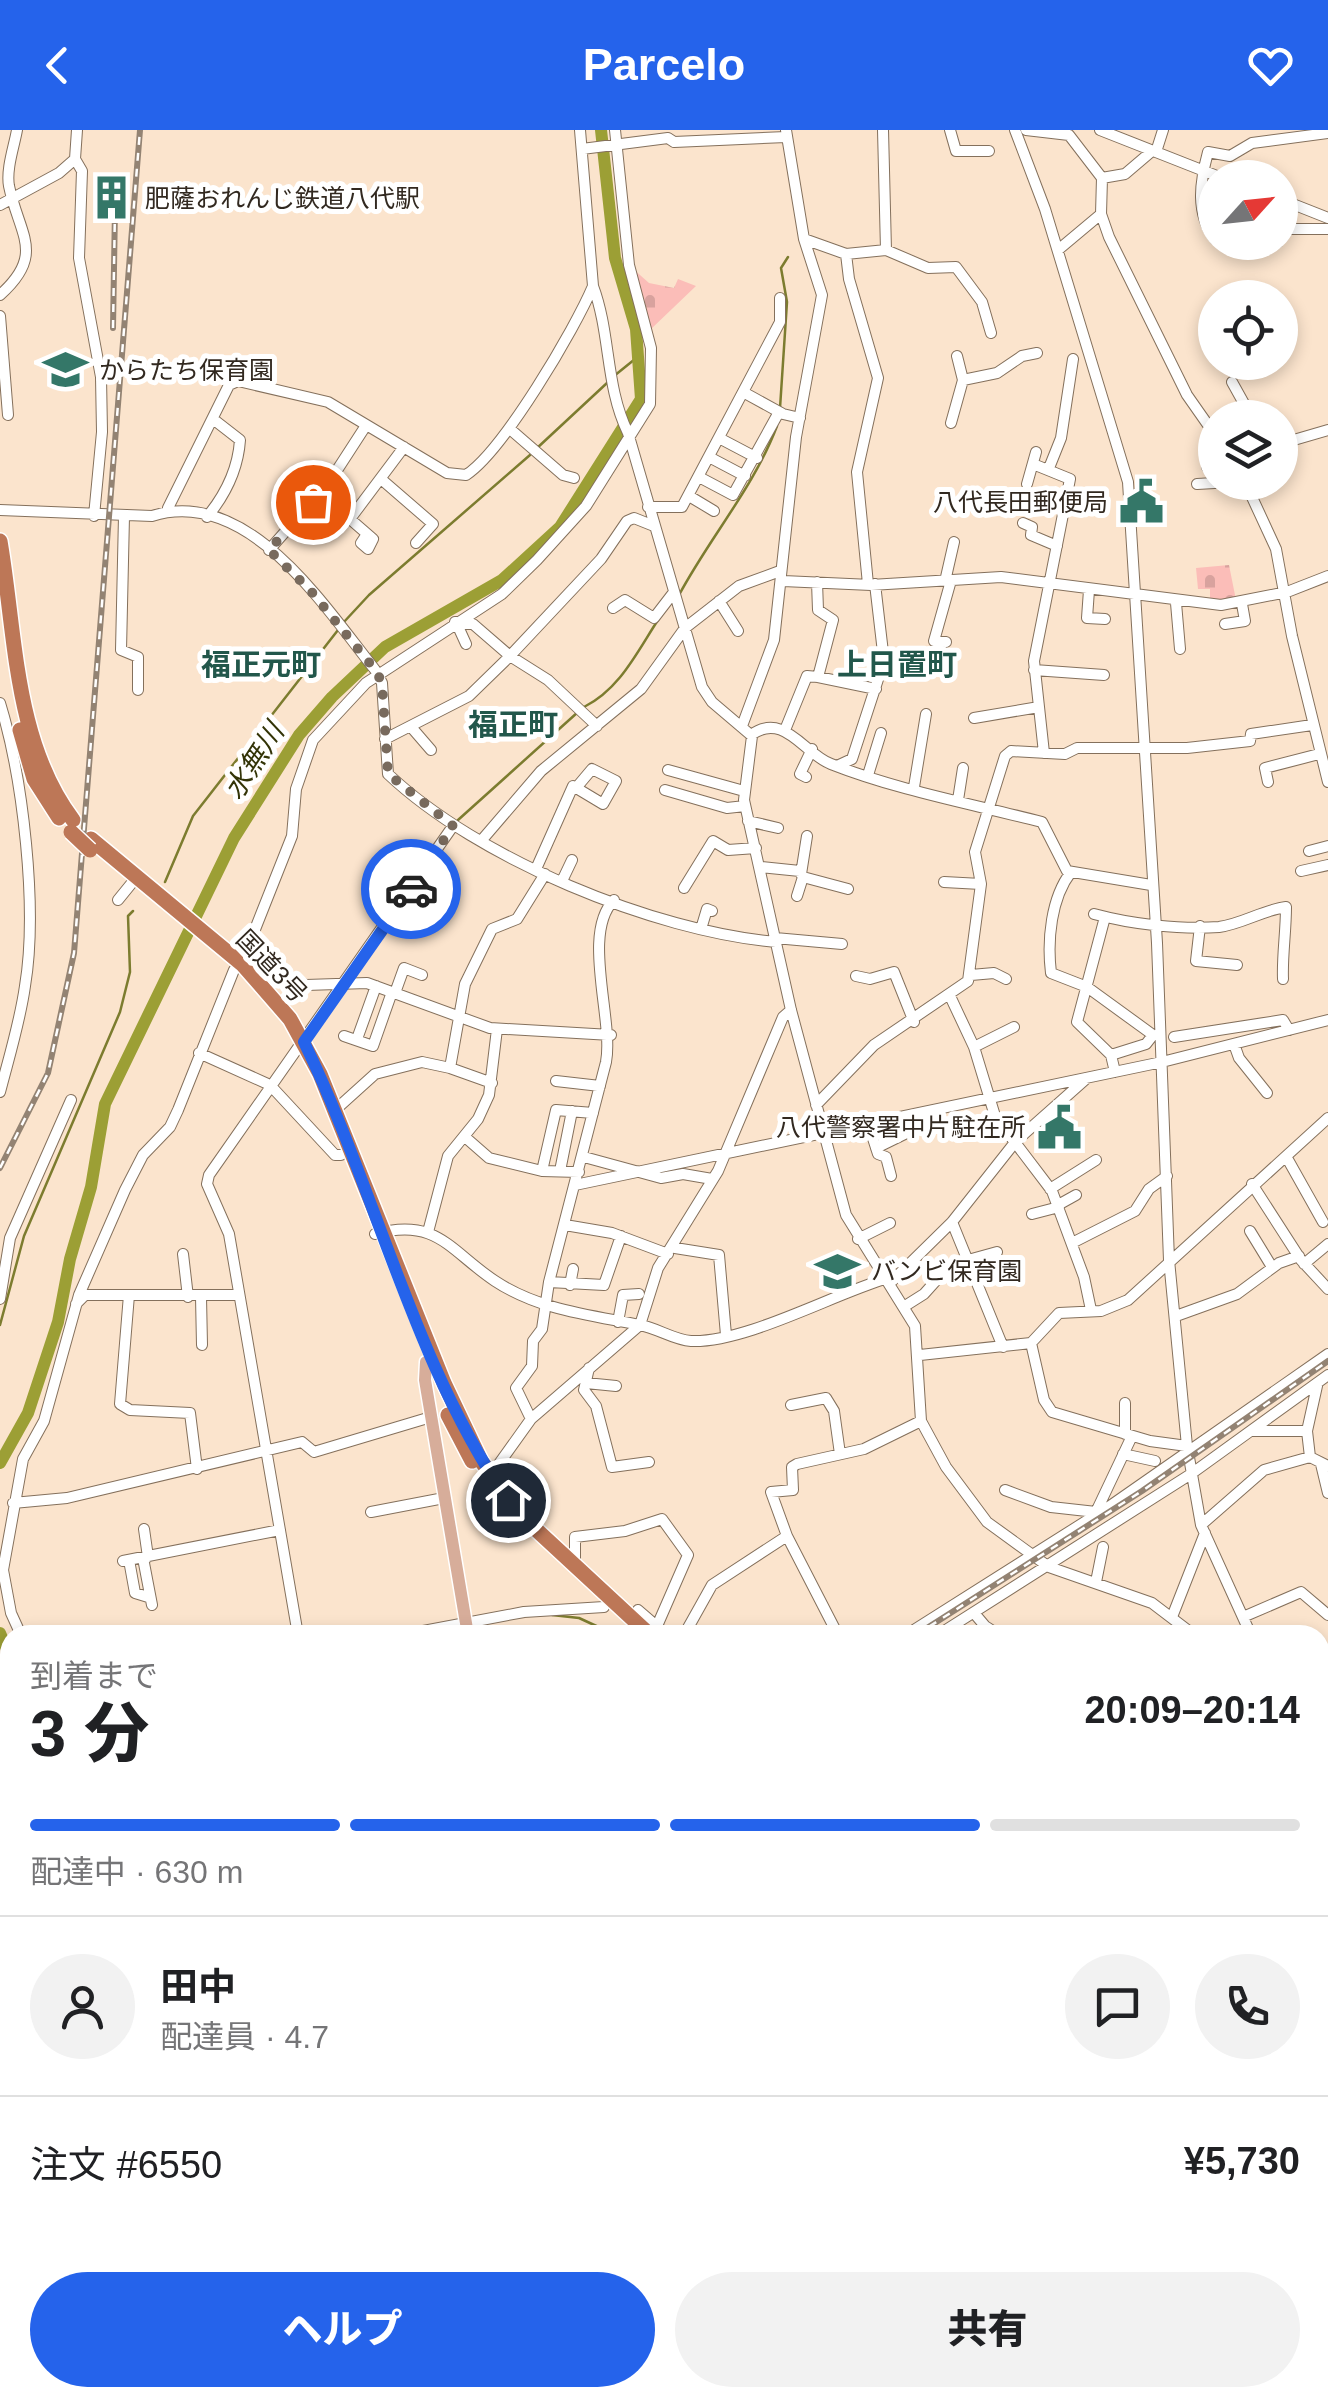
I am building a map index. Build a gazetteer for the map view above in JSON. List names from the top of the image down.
{
  "streets": {
    "highway": ["国道3号"]
  },
  "districts": ["福正元町", "上日置町", "福正町"],
  "water": ["水無川"],
  "places": {
    "building": ["肥薩おれんじ鉄道八代駅"],
    "school or university": ["からたち保育園", "バンビ保育園"],
    "public building": ["八代長田郵便局", "八代警察署中片駐在所"]
  },
  "north": "top right",
  "page": {
    "header": "Parcelo",
    "heading": ["3 分", "到着まで", "20:09–20:14"],
    "panel": [
      "田中",
      "配達員 · 4.7",
      "注文 #6550",
      "¥5,730"
    ],
    "bar": "配達中 · 630 m",
    "buttons": ["ヘルプ", "共有"]
  }
}
